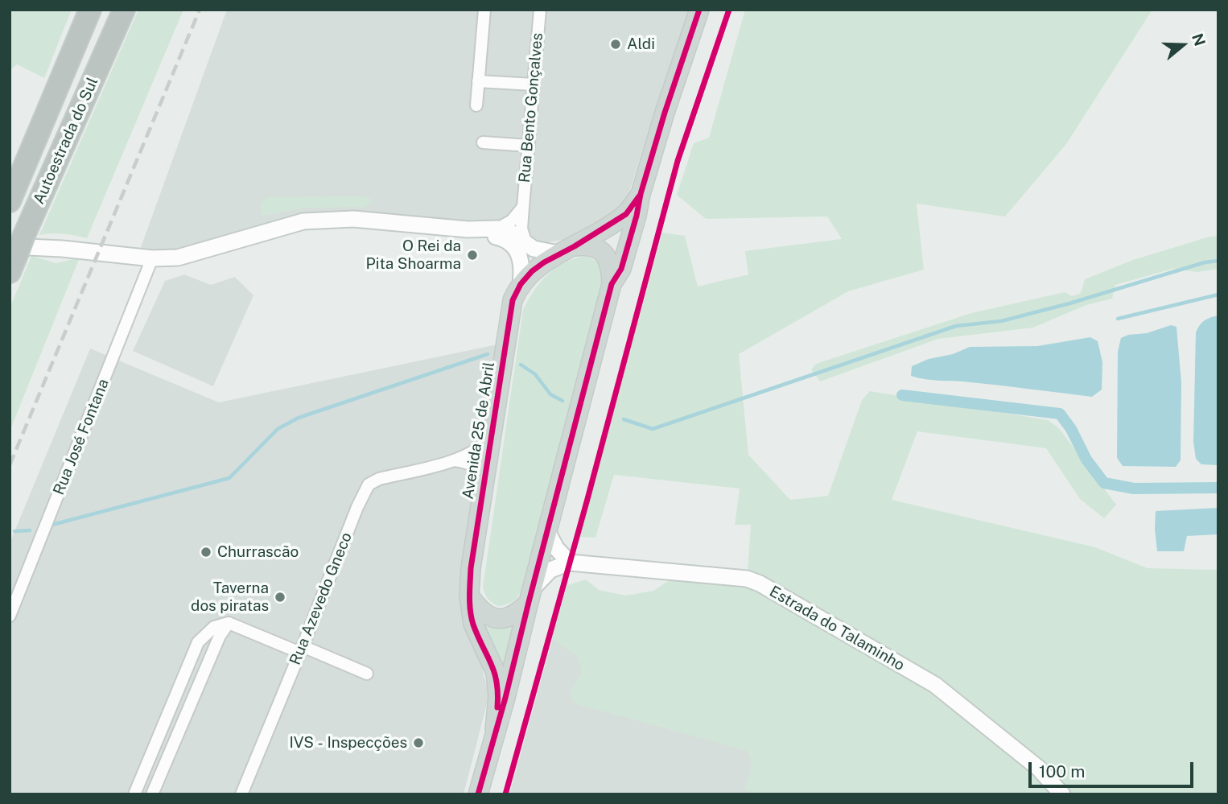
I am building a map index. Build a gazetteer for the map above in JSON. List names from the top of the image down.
{
  "streets": {
    "highway": ["Autoestrada do Sul"],
    "main road": ["Avenida 25 de Abril"],
    "street": [
      "Rua Bento Gonçalves",
      "Rua José Fontana",
      "Rua Azevedo Gneco",
      "Estrada do Talaminho"
    ]
  },
  "crossings": [
    ["Avenida 25 de Abril", "Rua Azevedo Gneco"]
  ],
  "places": [
    "Aldi",
    "O Rei da Pita Shoarma",
    "Churrascão",
    "Taverna dos piratas",
    "IVS - Inspecções"
  ],
  "scale_bar": "100 m",
  "north": "right"
}
